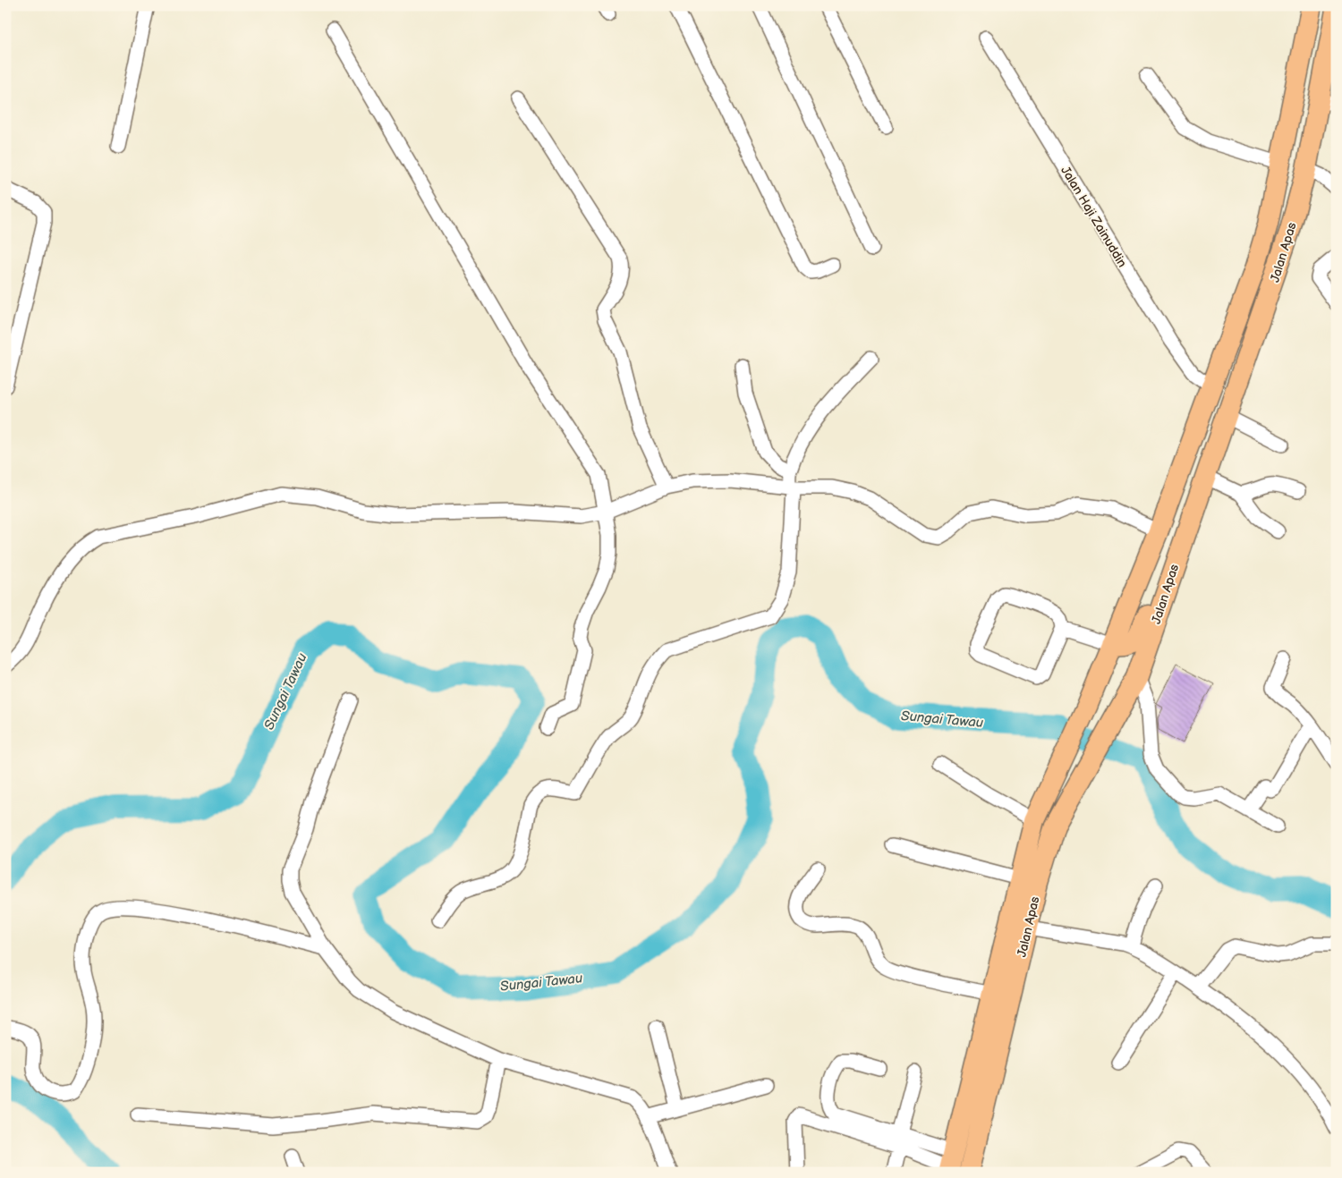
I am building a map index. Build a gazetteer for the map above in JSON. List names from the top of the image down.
{
  "streets": {
    "highway": ["Jalan Apas"],
    "street": ["Jalan Haji Zainuddin"]
  },
  "crossings": [
    ["Jalan Haji Zainuddin", "Jalan Apas"]
  ],
  "water": ["Sungai Tawau"]
}
